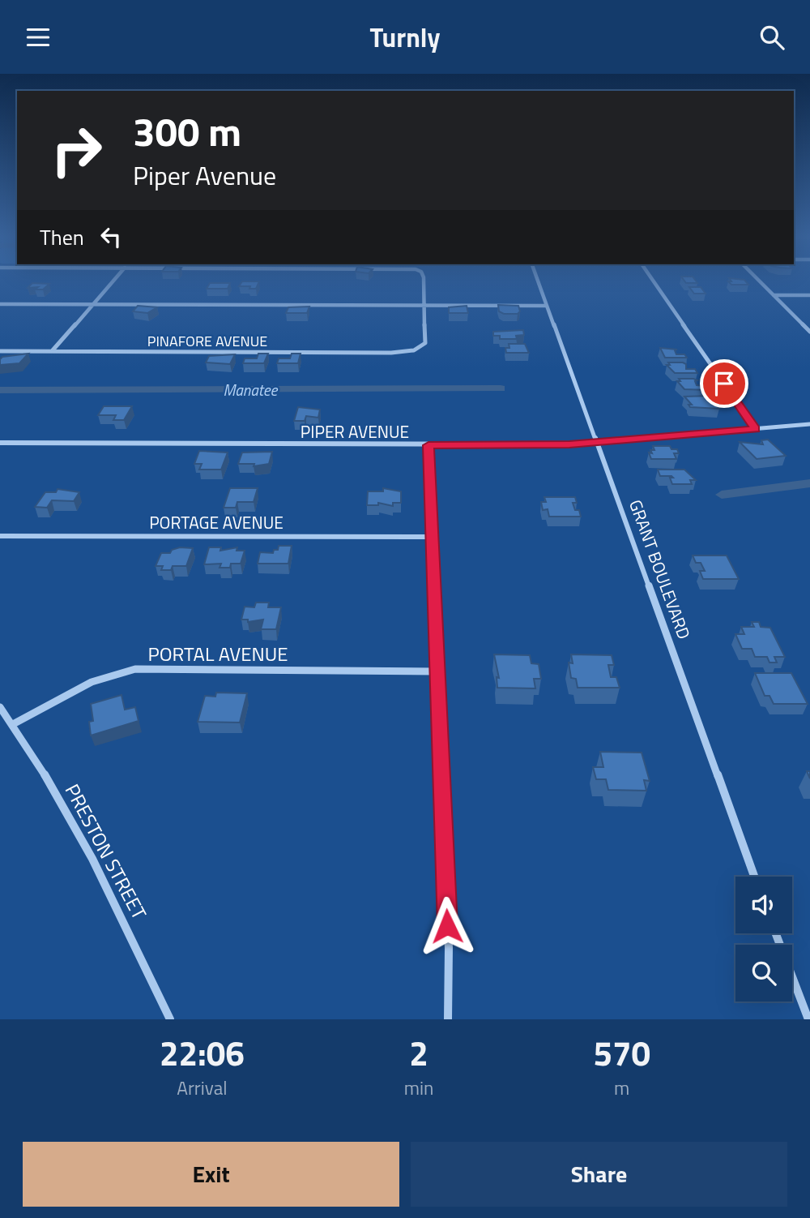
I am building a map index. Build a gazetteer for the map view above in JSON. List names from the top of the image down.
{
  "streets": {
    "street": [
      "PINAFORE AVENUE",
      "PIPER AVENUE",
      "PORTAGE AVENUE",
      "GRANT BOULEVARD",
      "PORTAL AVENUE",
      "PRESTON STREET"
    ]
  },
  "crossings": [
    ["PIPER AVENUE", "GRANT BOULEVARD"],
    ["PORTAL AVENUE", "PRESTON STREET"]
  ],
  "water": ["Manatee"],
  "page": {
    "header": "Turnly",
    "turn": ["300 m", "Piper Avenue"],
    "then": "Then",
    "eta": [
      "22:06",
      "Arrival",
      "2",
      "min",
      "570",
      "m"
    ],
    "buttons": ["Exit", "Share"]
  }
}
